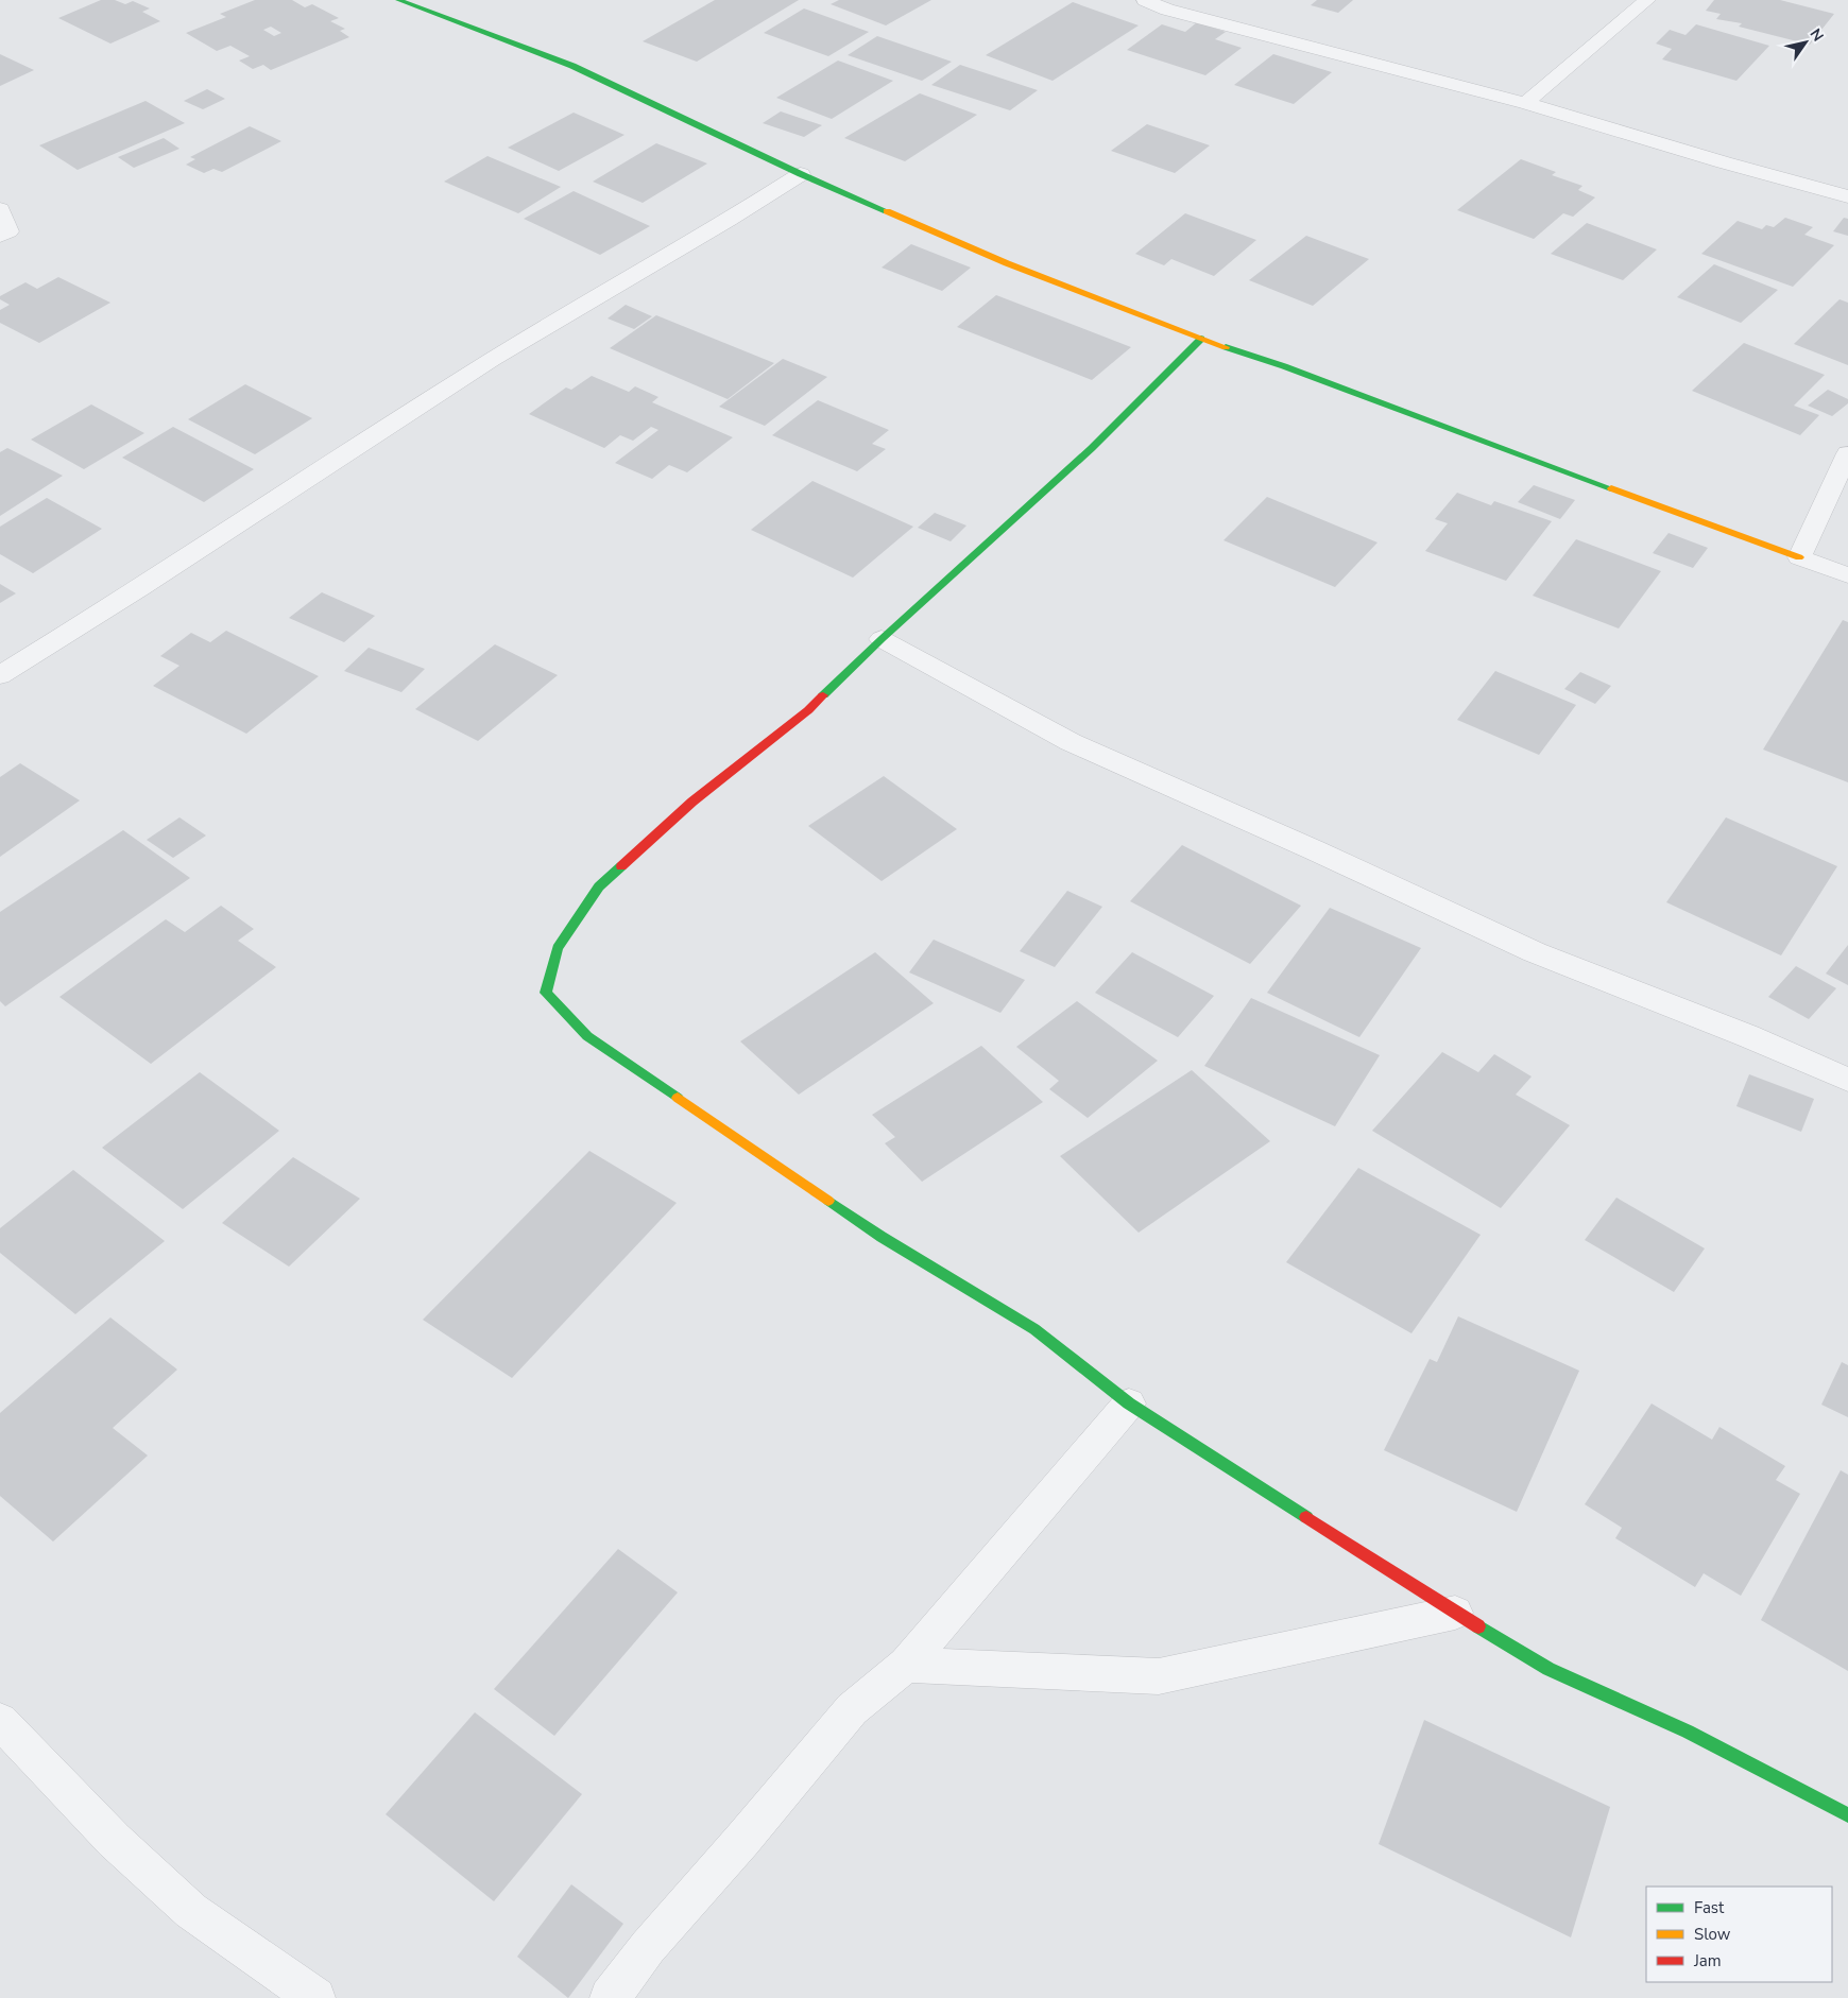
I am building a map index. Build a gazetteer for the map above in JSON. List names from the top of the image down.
{
  "legend": ["Fast", "Slow", "Jam"],
  "north": "top right"
}
